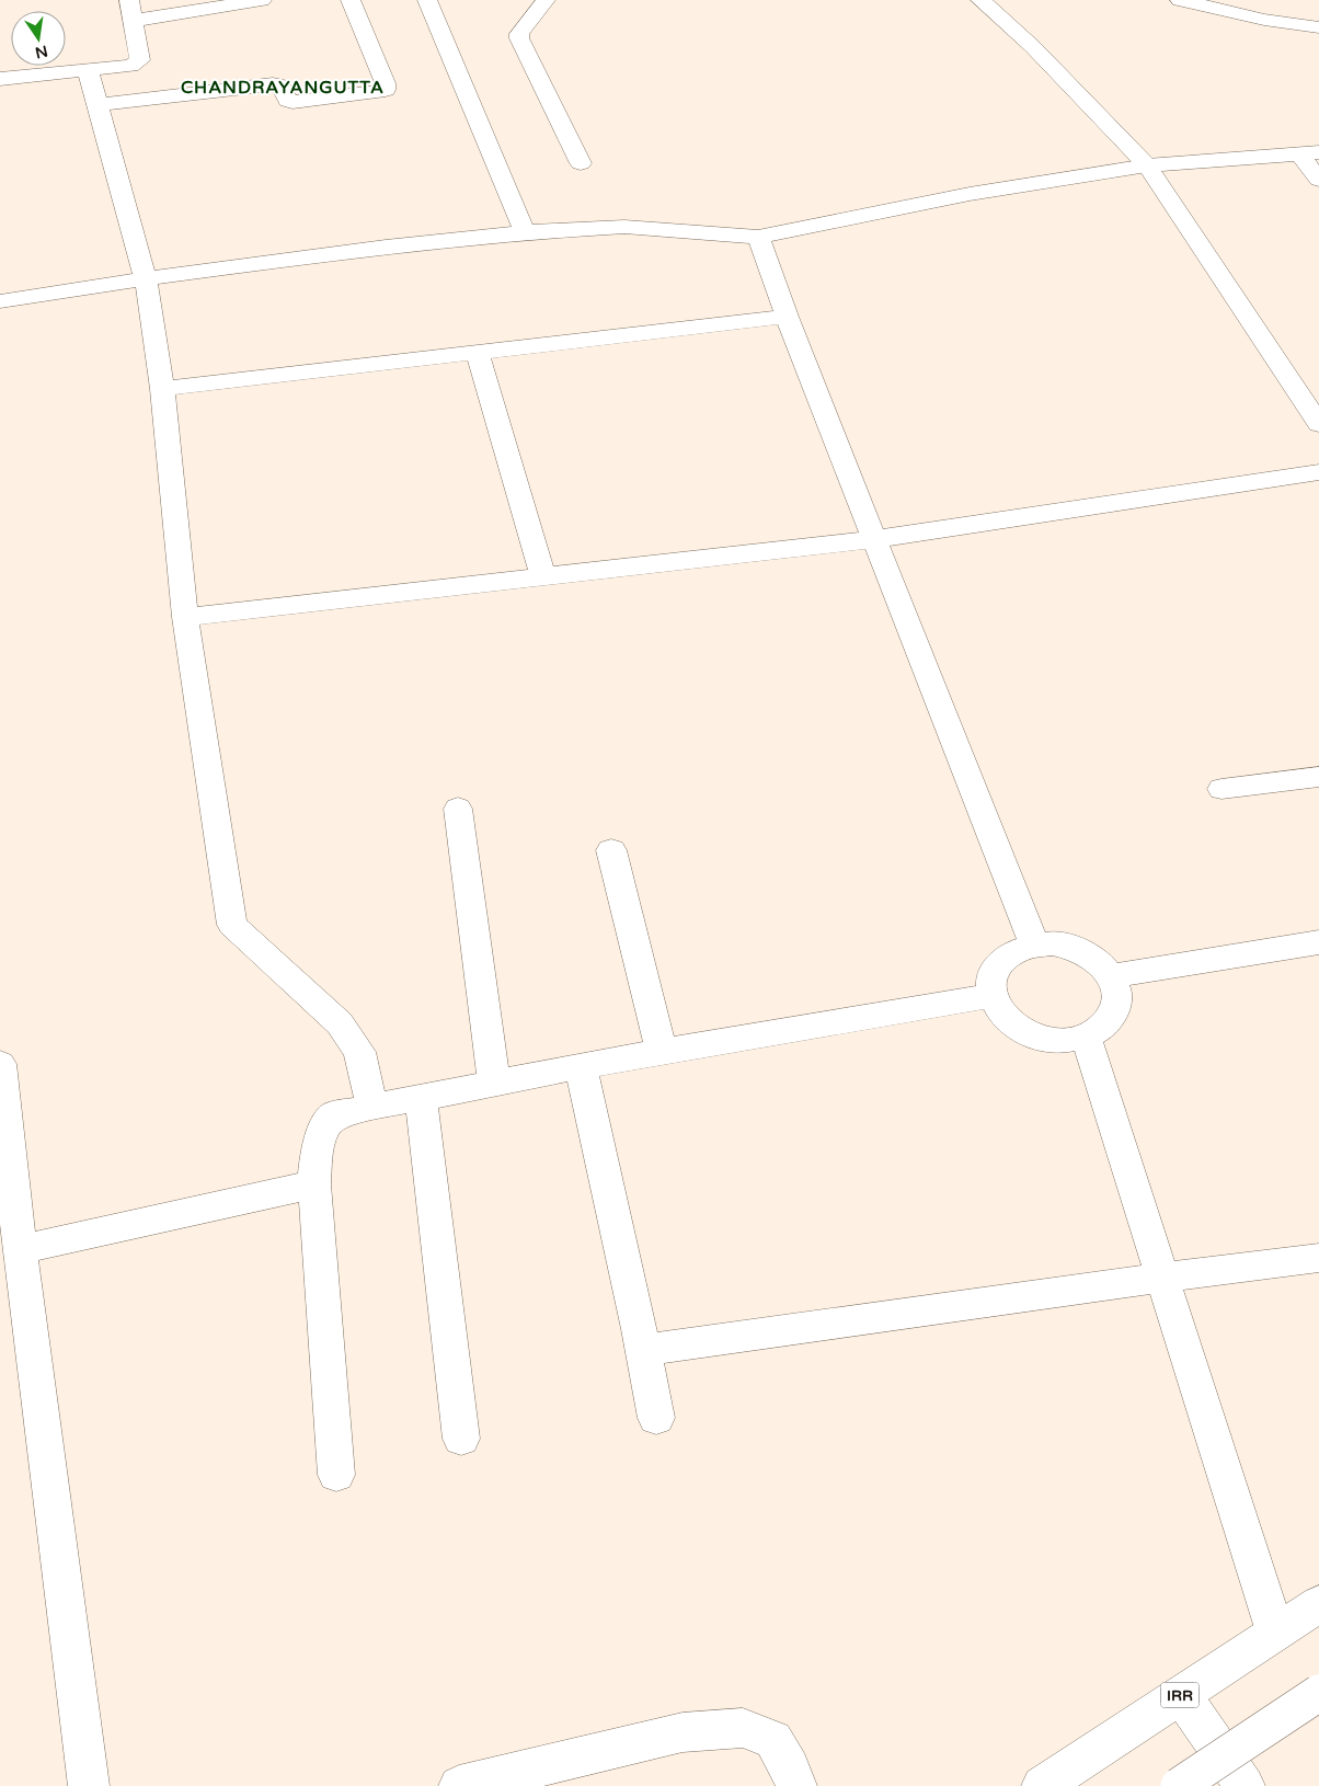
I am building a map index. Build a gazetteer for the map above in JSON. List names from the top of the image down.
{
  "streets": {
    "main road": ["IRR"]
  },
  "districts": ["CHANDRAYANGUTTA"],
  "north": "bottom"
}
